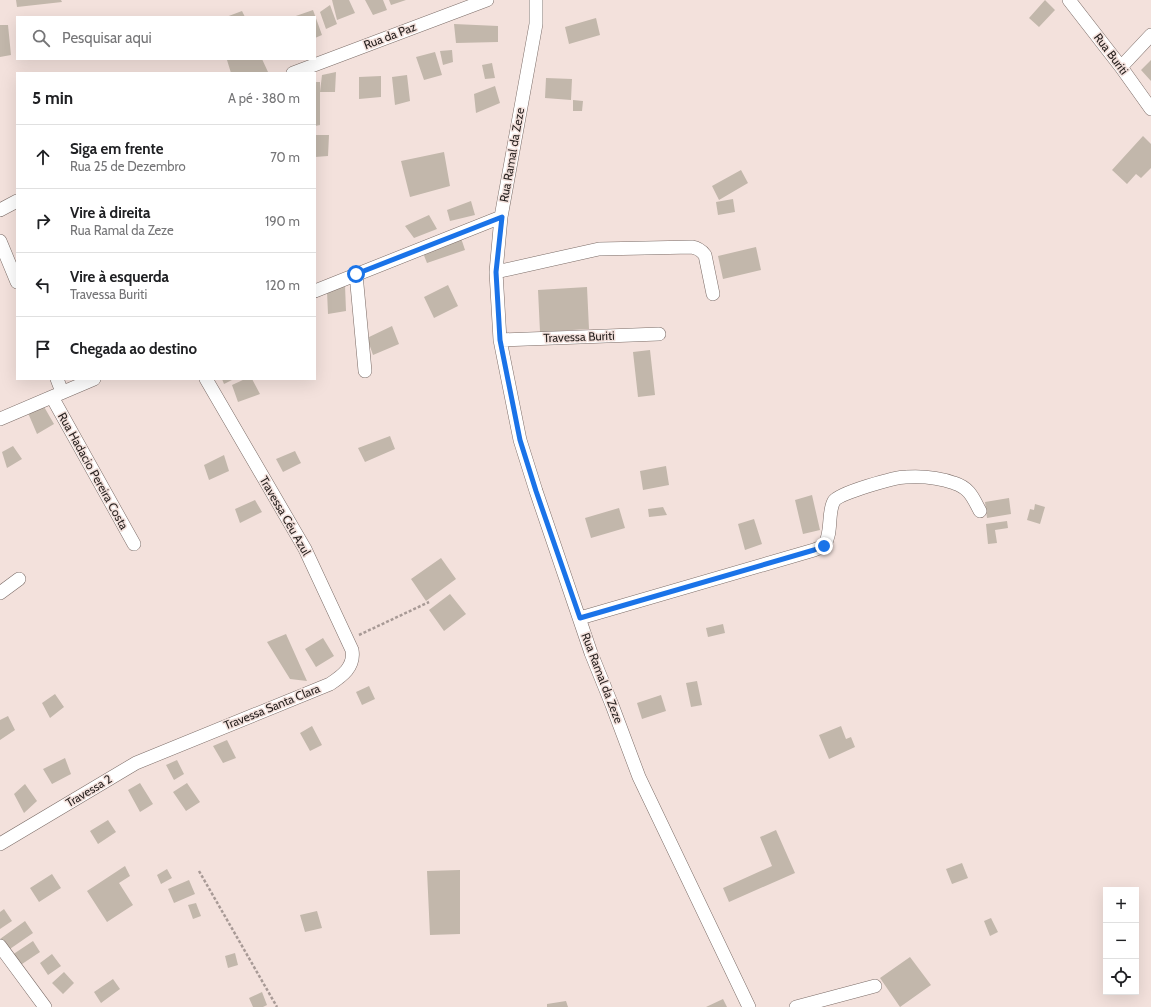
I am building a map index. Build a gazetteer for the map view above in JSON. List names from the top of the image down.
{
  "streets": {
    "street": [
      "Rua da Paz",
      "Rua Buriti",
      "Rua Ramal da Zeze",
      "Travessa Buriti",
      "Rua Hadacio Pereira Costa",
      "Travessa Céu Azul",
      "Travessa Santa Clara",
      "Travessa 2"
    ]
  },
  "crossings": [
    ["Rua Ramal da Zeze", "Travessa Buriti"],
    ["Travessa Céu Azul", "Travessa Santa Clara"],
    ["Travessa Santa Clara", "Travessa 2"]
  ],
  "page": {
    "search": "Pesquisar aqui",
    "heading": ["5 min", "A pé · 380 m"],
    "list": [
      ["Siga em frente", "Rua 25 de Dezembro", "70 m"],
      ["Vire à direita", "Rua Ramal da Zeze", "190 m"],
      ["Vire à esquerda", "Travessa Buriti", "120 m"],
      "Chegada ao destino"
    ],
    "map_buttons": ["+", "−"]
  }
}
